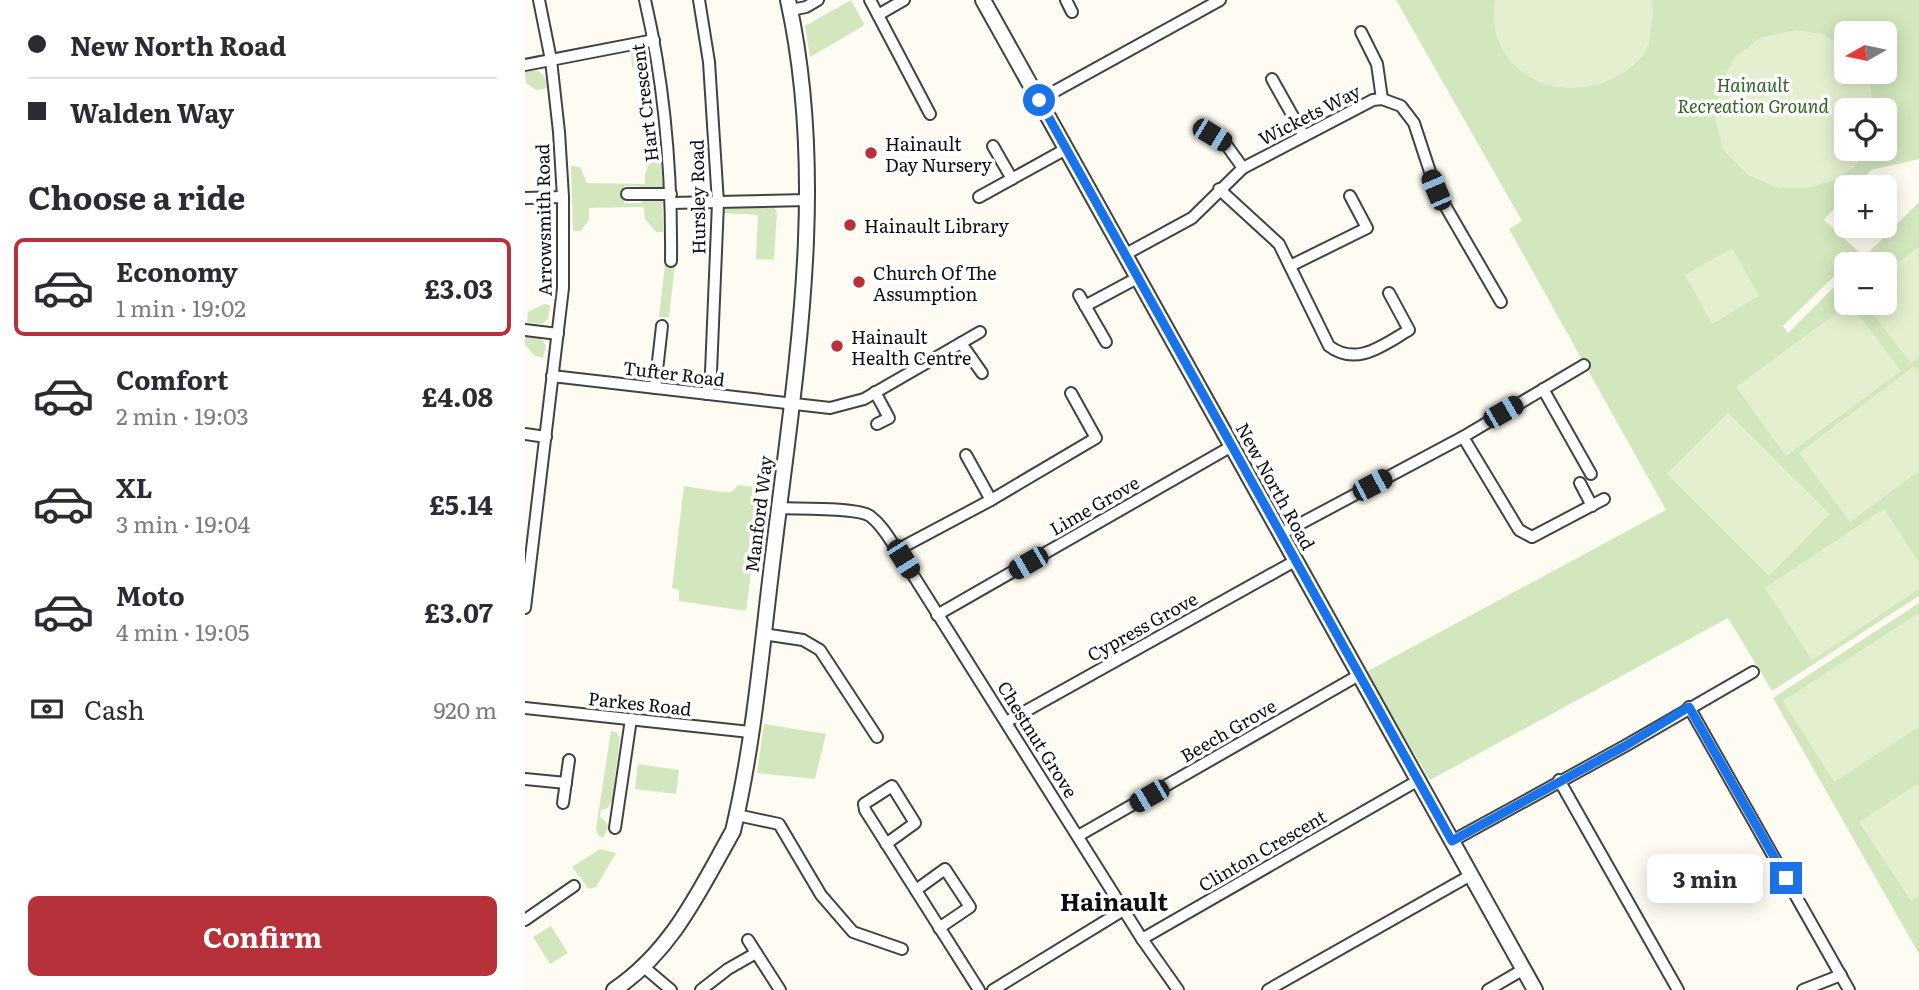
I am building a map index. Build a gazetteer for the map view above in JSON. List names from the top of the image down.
{
  "streets": {
    "street": [
      "Hart Crescent",
      "Wickets Way",
      "Hursley Road",
      "Arrowsmith Road",
      "Tufter Road",
      "New North Road",
      "Lime Grove",
      "Manford Way",
      "Cypress Grove",
      "Parkes Road",
      "Beech Grove",
      "Chestnut Grove",
      "Clinton Crescent"
    ]
  },
  "crossings": [
    ["Wickets Way", "New North Road"],
    ["Hursley Road", "Tufter Road"],
    ["Arrowsmith Road", "Tufter Road"],
    ["Tufter Road", "Manford Way"],
    ["New North Road", "Lime Grove"],
    ["New North Road", "Cypress Grove"],
    ["New North Road", "Beech Grove"],
    ["New North Road", "Clinton Crescent"],
    ["Lime Grove", "Chestnut Grove"],
    ["Manford Way", "Parkes Road"],
    ["Cypress Grove", "Chestnut Grove"],
    ["Beech Grove", "Chestnut Grove"],
    ["Chestnut Grove", "Clinton Crescent"]
  ],
  "districts": ["Hainault"],
  "parks": ["Hainault Recreation Ground"],
  "places": [
    "Hainault Day Nursery",
    "Hainault Library",
    "Church Of The Assumption",
    "Hainault Health Centre"
  ],
  "north": "left",
  "page": {
    "banner": ["New North Road", "Walden Way"],
    "map_buttons": ["+", "−"],
    "heading": "Choose a ride",
    "list": [
      {
        "name": "Economy",
        "note": "1 min · 19:02",
        "value": "£3.03"
      },
      {
        "name": "Comfort",
        "note": "2 min · 19:03",
        "value": "£4.08"
      },
      {
        "name": "XL",
        "note": "3 min · 19:04",
        "value": "£5.14"
      },
      {
        "name": "Moto",
        "note": "4 min · 19:05",
        "value": "£3.07"
      }
    ],
    "pay": ["Cash", "920 m"],
    "bubble": "3 min",
    "buttons": "Confirm"
  }
}
